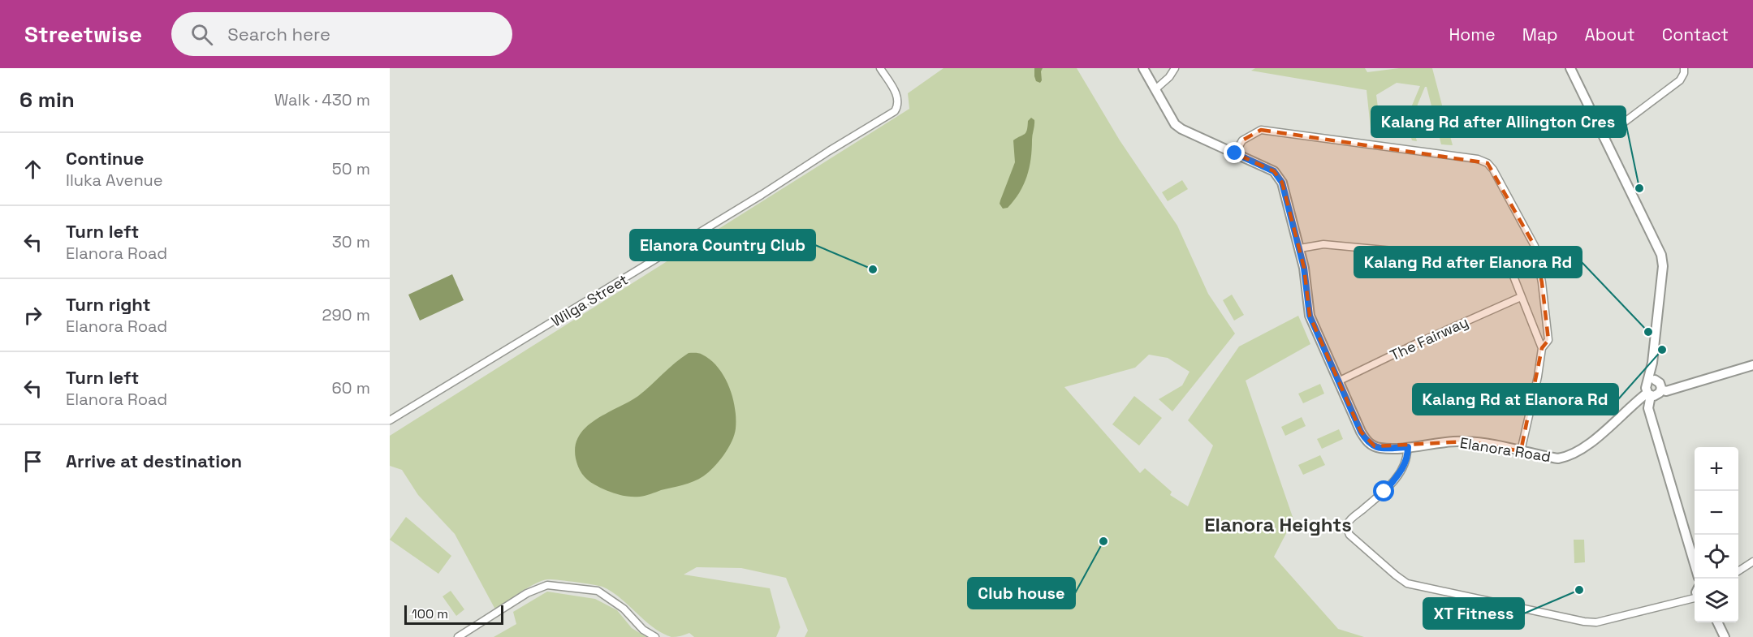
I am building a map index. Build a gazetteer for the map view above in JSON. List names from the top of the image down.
{
  "streets": {
    "street": ["Wilga Street", "The Fairway", "Elanora Road"]
  },
  "crossings": [
    ["The Fairway", "Elanora Road"]
  ],
  "districts": ["Elanora Heights"],
  "places": [
    "Kalang Rd after Allington Cres",
    "Elanora Country Club",
    "Kalang Rd after Elanora Rd",
    "Kalang Rd at Elanora Rd",
    "Club house",
    "XT Fitness"
  ],
  "scale_bar": "100 m",
  "page": {
    "header": "Streetwise",
    "search": "Search here",
    "nav": [
      "Home",
      "Map",
      "About",
      "Contact"
    ],
    "heading": ["6 min", "Walk · 430 m"],
    "list": [
      ["Continue", "Iluka Avenue", "50 m"],
      ["Turn left", "Elanora Road", "30 m"],
      ["Turn right", "Elanora Road", "290 m"],
      ["Turn left", "Elanora Road", "60 m"],
      "Arrive at destination"
    ],
    "map_buttons": ["+", "−"],
    "scale": "100 m"
  }
}
